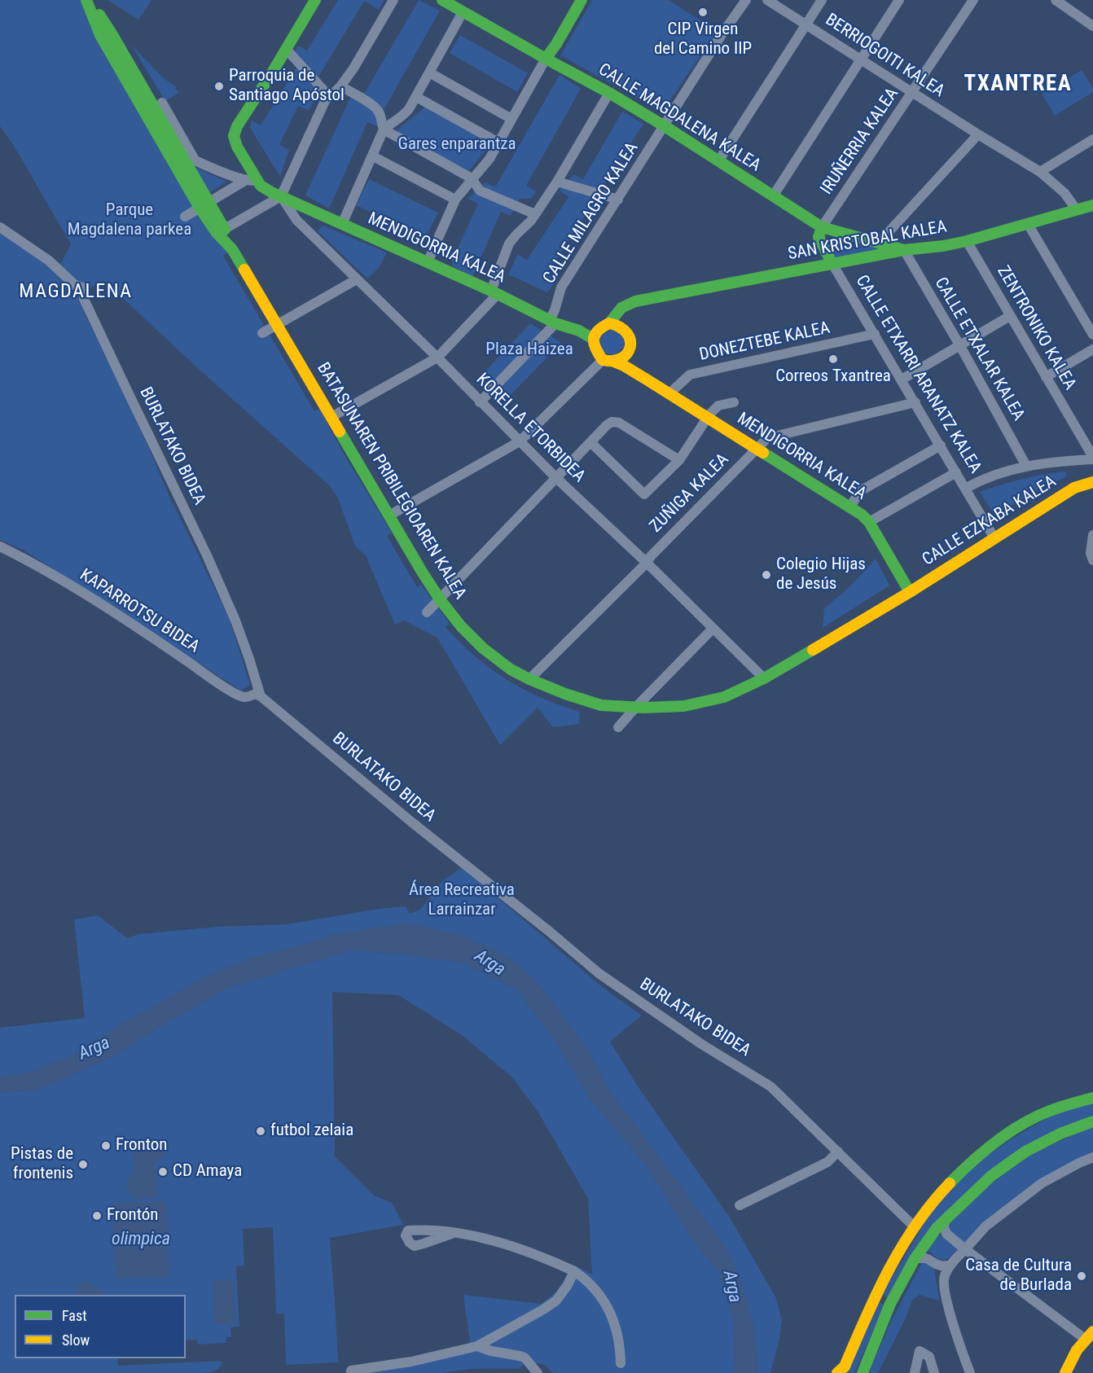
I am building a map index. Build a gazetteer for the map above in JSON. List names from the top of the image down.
{
  "streets": {
    "street": [
      "BERRIOGOITI KALEA",
      "CALLE MAGDALENA KALEA",
      "IRUÑERRIA KALEA",
      "CALLE MILAGRO KALEA",
      "SAN KRISTOBAL KALEA",
      "MENDIGORRIA KALEA",
      "ZENTRONIKO KALEA",
      "DONEZTEBE KALEA",
      "CALLE ETXALAR KALEA",
      "CALLE ETXARRI ARANATZ KALEA",
      "KORELLA ETORBIDEA",
      "BURLATAKO BIDEA",
      "BATASUNAREN PRIBILEGIOAREN KALEA",
      "ZUÑIGA KALEA",
      "CALLE EZKABA KALEA",
      "KAPARROTSU BIDEA"
    ]
  },
  "crossings": [
    ["BERRIOGOITI KALEA", "IRUÑERRIA KALEA"],
    ["BERRIOGOITI KALEA", "SAN KRISTOBAL KALEA"],
    ["CALLE MAGDALENA KALEA", "IRUÑERRIA KALEA"],
    ["CALLE MAGDALENA KALEA", "CALLE MILAGRO KALEA"],
    ["CALLE MAGDALENA KALEA", "SAN KRISTOBAL KALEA"],
    ["CALLE MAGDALENA KALEA", "CALLE ETXALAR KALEA"],
    ["CALLE MAGDALENA KALEA", "CALLE ETXARRI ARANATZ KALEA"],
    ["IRUÑERRIA KALEA", "CALLE ETXARRI ARANATZ KALEA"],
    ["CALLE MILAGRO KALEA", "MENDIGORRIA KALEA"],
    ["SAN KRISTOBAL KALEA", "MENDIGORRIA KALEA"],
    ["SAN KRISTOBAL KALEA", "ZENTRONIKO KALEA"],
    ["SAN KRISTOBAL KALEA", "CALLE ETXALAR KALEA"],
    ["SAN KRISTOBAL KALEA", "CALLE ETXARRI ARANATZ KALEA"],
    ["MENDIGORRIA KALEA", "DONEZTEBE KALEA"],
    ["MENDIGORRIA KALEA", "KORELLA ETORBIDEA"],
    ["MENDIGORRIA KALEA", "BATASUNAREN PRIBILEGIOAREN KALEA"],
    ["MENDIGORRIA KALEA", "ZUÑIGA KALEA"],
    ["MENDIGORRIA KALEA", "CALLE EZKABA KALEA"],
    ["ZENTRONIKO KALEA", "CALLE EZKABA KALEA"],
    ["DONEZTEBE KALEA", "CALLE ETXARRI ARANATZ KALEA"],
    ["CALLE ETXALAR KALEA", "CALLE EZKABA KALEA"],
    ["CALLE ETXARRI ARANATZ KALEA", "ZUÑIGA KALEA"],
    ["CALLE ETXARRI ARANATZ KALEA", "CALLE EZKABA KALEA"],
    ["KORELLA ETORBIDEA", "BATASUNAREN PRIBILEGIOAREN KALEA"],
    ["KORELLA ETORBIDEA", "ZUÑIGA KALEA"],
    ["BURLATAKO BIDEA", "KAPARROTSU BIDEA"],
    ["BATASUNAREN PRIBILEGIOAREN KALEA", "ZUÑIGA KALEA"],
    ["BATASUNAREN PRIBILEGIOAREN KALEA", "CALLE EZKABA KALEA"]
  ],
  "districts": ["TXANTREA", "MAGDALENA"],
  "water": ["Arga", "olimpica"],
  "parks": [
    "Gares enparantza",
    "Parque Magdalena parkea",
    "Plaza Haizea",
    "Área Recreativa Larrainzar"
  ],
  "places": [
    "CIP Virgen del Camino IIP",
    "Parroquia de Santiago Apóstol",
    "Correos Txantrea",
    "Colegio Hijas de Jesús",
    "futbol zelaia",
    "Fronton",
    "Pistas de frontenis",
    "CD Amaya",
    "Frontón",
    "Casa de Cultura de Burlada"
  ],
  "legend": ["Fast", "Slow"]
}
